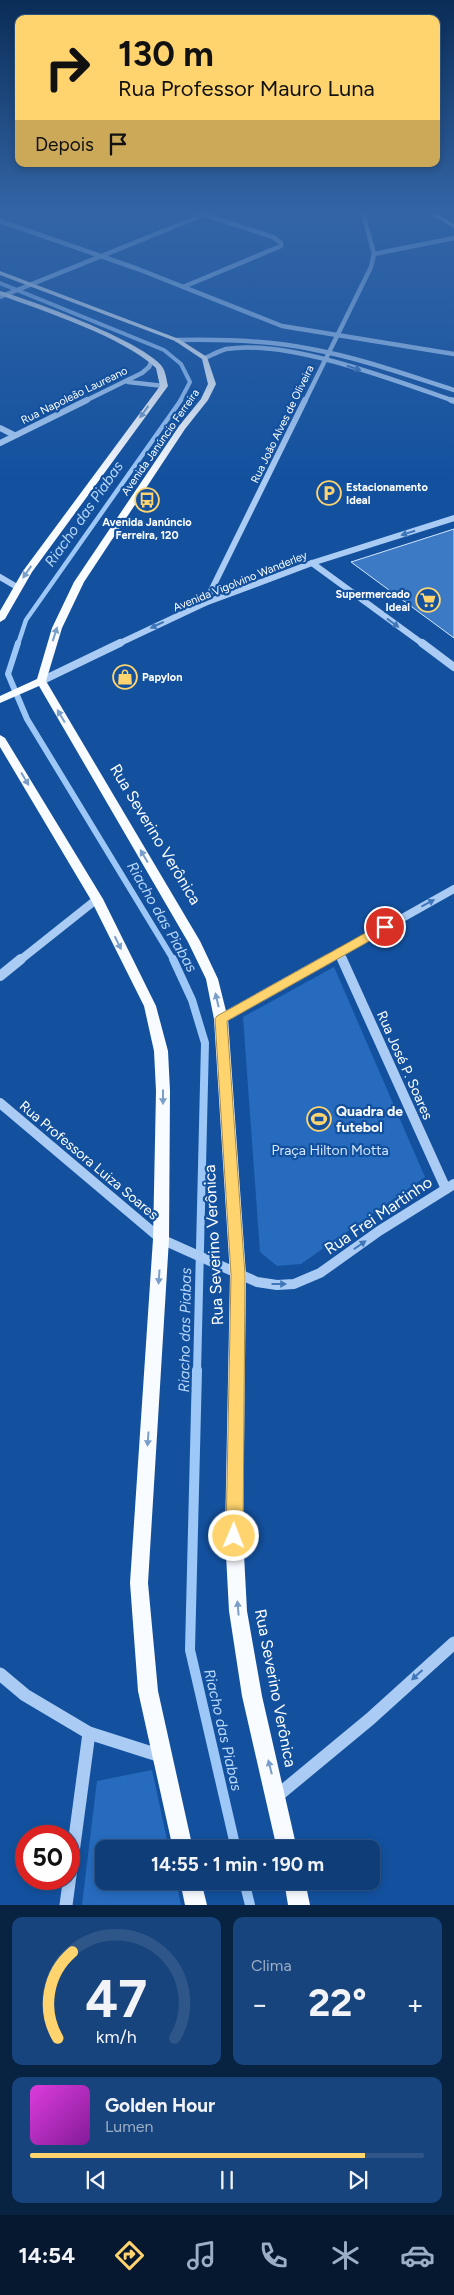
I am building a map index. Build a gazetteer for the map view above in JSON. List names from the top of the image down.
{
  "streets": {
    "main road": ["Avenida Janúncio Ferreira", "Rua Severino Verônica"],
    "street": [
      "Rua Napoleão Laureano",
      "Rua João Alves de Oliveira",
      "Avenida Vigolvino Wanderley",
      "Rua José P. Soares",
      "Rua Professora Luiza Soares",
      "Rua Frei Martinho"
    ]
  },
  "crossings": [
    ["Rua João Alves de Oliveira", "Avenida Vigolvino Wanderley"],
    ["Avenida Janúncio Ferreira", "Avenida Vigolvino Wanderley"],
    ["Avenida Janúncio Ferreira", "Rua Severino Verônica"],
    ["Avenida Vigolvino Wanderley", "Rua Severino Verônica"],
    ["Rua Severino Verônica", "Rua Professora Luiza Soares"],
    ["Rua Severino Verônica", "Rua Frei Martinho"],
    ["Rua José P. Soares", "Rua Frei Martinho"],
    ["Rua Professora Luiza Soares", "Rua Frei Martinho"]
  ],
  "one_way": ["Avenida Vigolvino Wanderley", "Rua Frei Martinho"],
  "water": ["Riacho das Piabas"],
  "parks": ["Praça Hilton Motta"],
  "places": {
    "parking": ["Estacionamento Ideal"],
    "bus stop": ["Avenida Janúncio Ferreira, 120"],
    "supermarket": ["Supermercado Ideal"],
    "shop": ["Papylon"],
    "sports": ["Quadra de futebol"]
  },
  "page": {
    "turn": ["130 m", "Rua Professor Mauro Luna"],
    "then": "Depois",
    "limit": "50",
    "trip": "14:55 · 1 min · 190 m",
    "tile": "Clima",
    "heat": ["−", "22°", "+"],
    "song": ["Golden Hour", "Lumen"],
    "tabs": "14:54",
    "gauge": ["47", "km/h"]
  }
}
